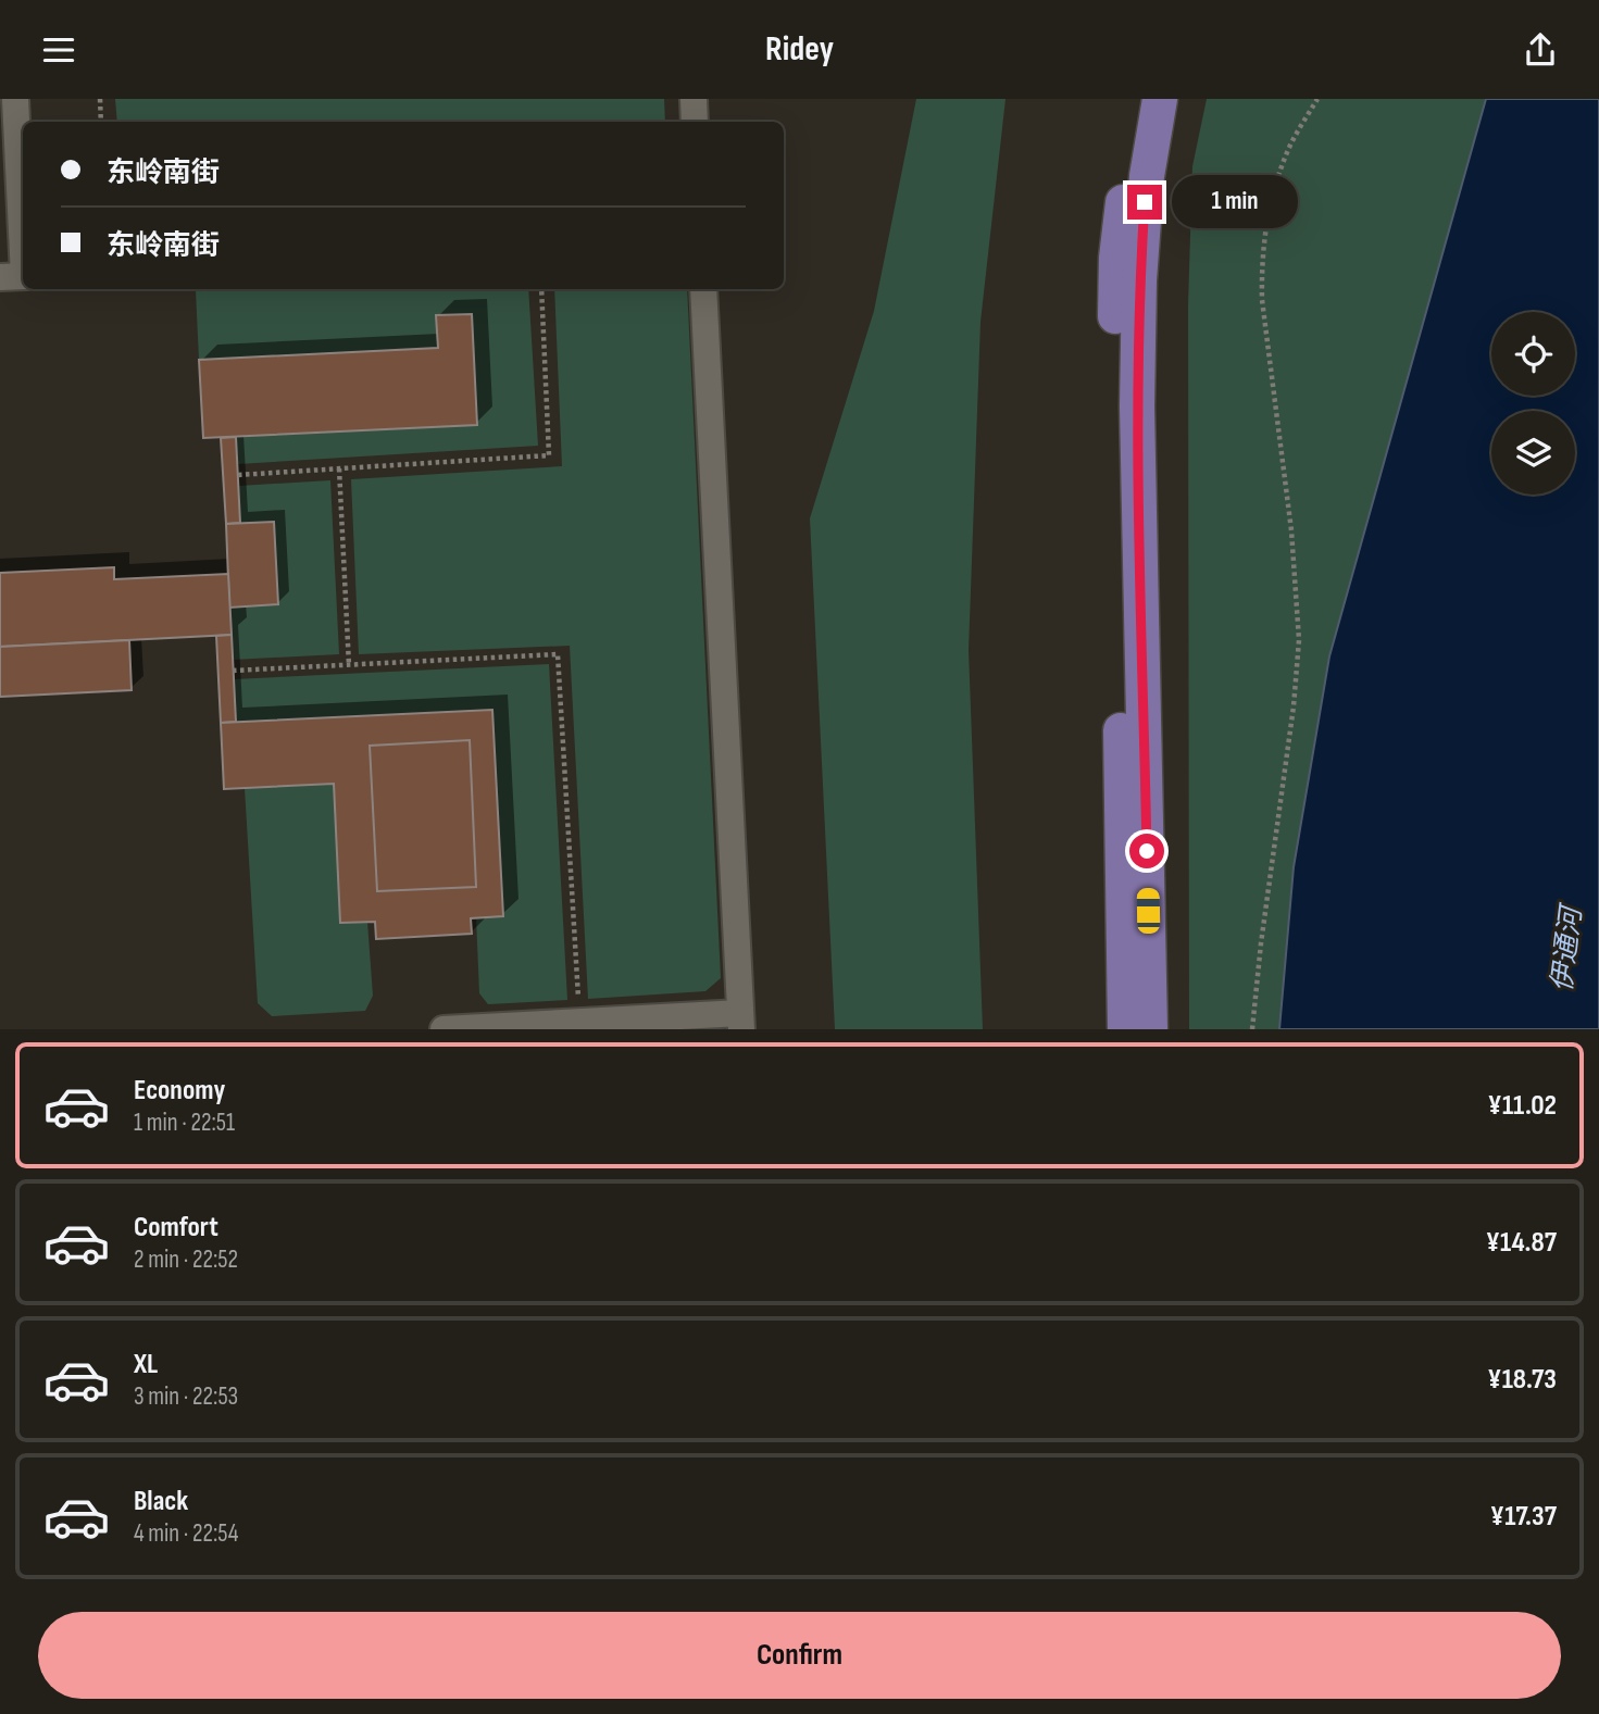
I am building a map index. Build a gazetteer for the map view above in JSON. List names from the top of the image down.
{
  "water": ["伊通河"],
  "page": {
    "header": "Ridey",
    "banner": ["东岭南街", "东岭南街"],
    "bubble": "1 min",
    "list": [
      {
        "name": "Economy",
        "note": "1 min · 22:51",
        "value": "¥11.02"
      },
      {
        "name": "Comfort",
        "note": "2 min · 22:52",
        "value": "¥14.87"
      },
      {
        "name": "XL",
        "note": "3 min · 22:53",
        "value": "¥18.73"
      },
      {
        "name": "Black",
        "note": "4 min · 22:54",
        "value": "¥17.37"
      }
    ],
    "buttons": "Confirm"
  }
}
